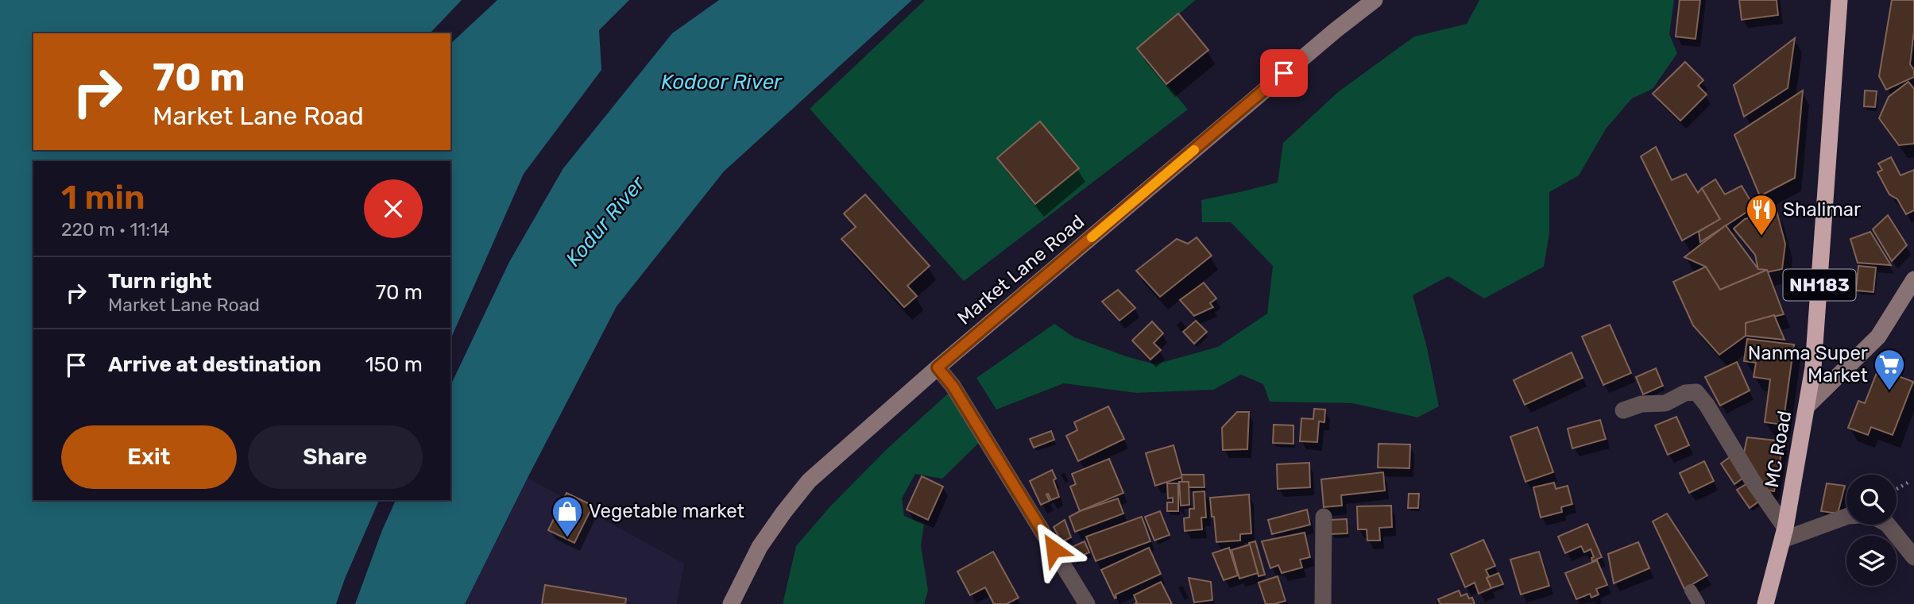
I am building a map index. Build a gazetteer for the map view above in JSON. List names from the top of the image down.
{
  "streets": {
    "highway": ["NH183", "MC Road"],
    "main road": ["Market Lane Road"]
  },
  "water": ["Kodoor River", "Kodur River"],
  "places": {
    "restaurant": ["Shalimar"],
    "supermarket": ["Nanma Super Market"],
    "shop": ["Vegetable market"]
  },
  "page": {
    "turn": ["70 m", "Market Lane Road"],
    "heading": ["1 min", "220 m · 11:14"],
    "list": [
      {
        "name": "Turn right",
        "note": "Market Lane Road",
        "value": "70 m"
      },
      {
        "name": "Arrive at destination",
        "value": "150 m"
      }
    ],
    "buttons": ["Exit", "Share"]
  }
}
